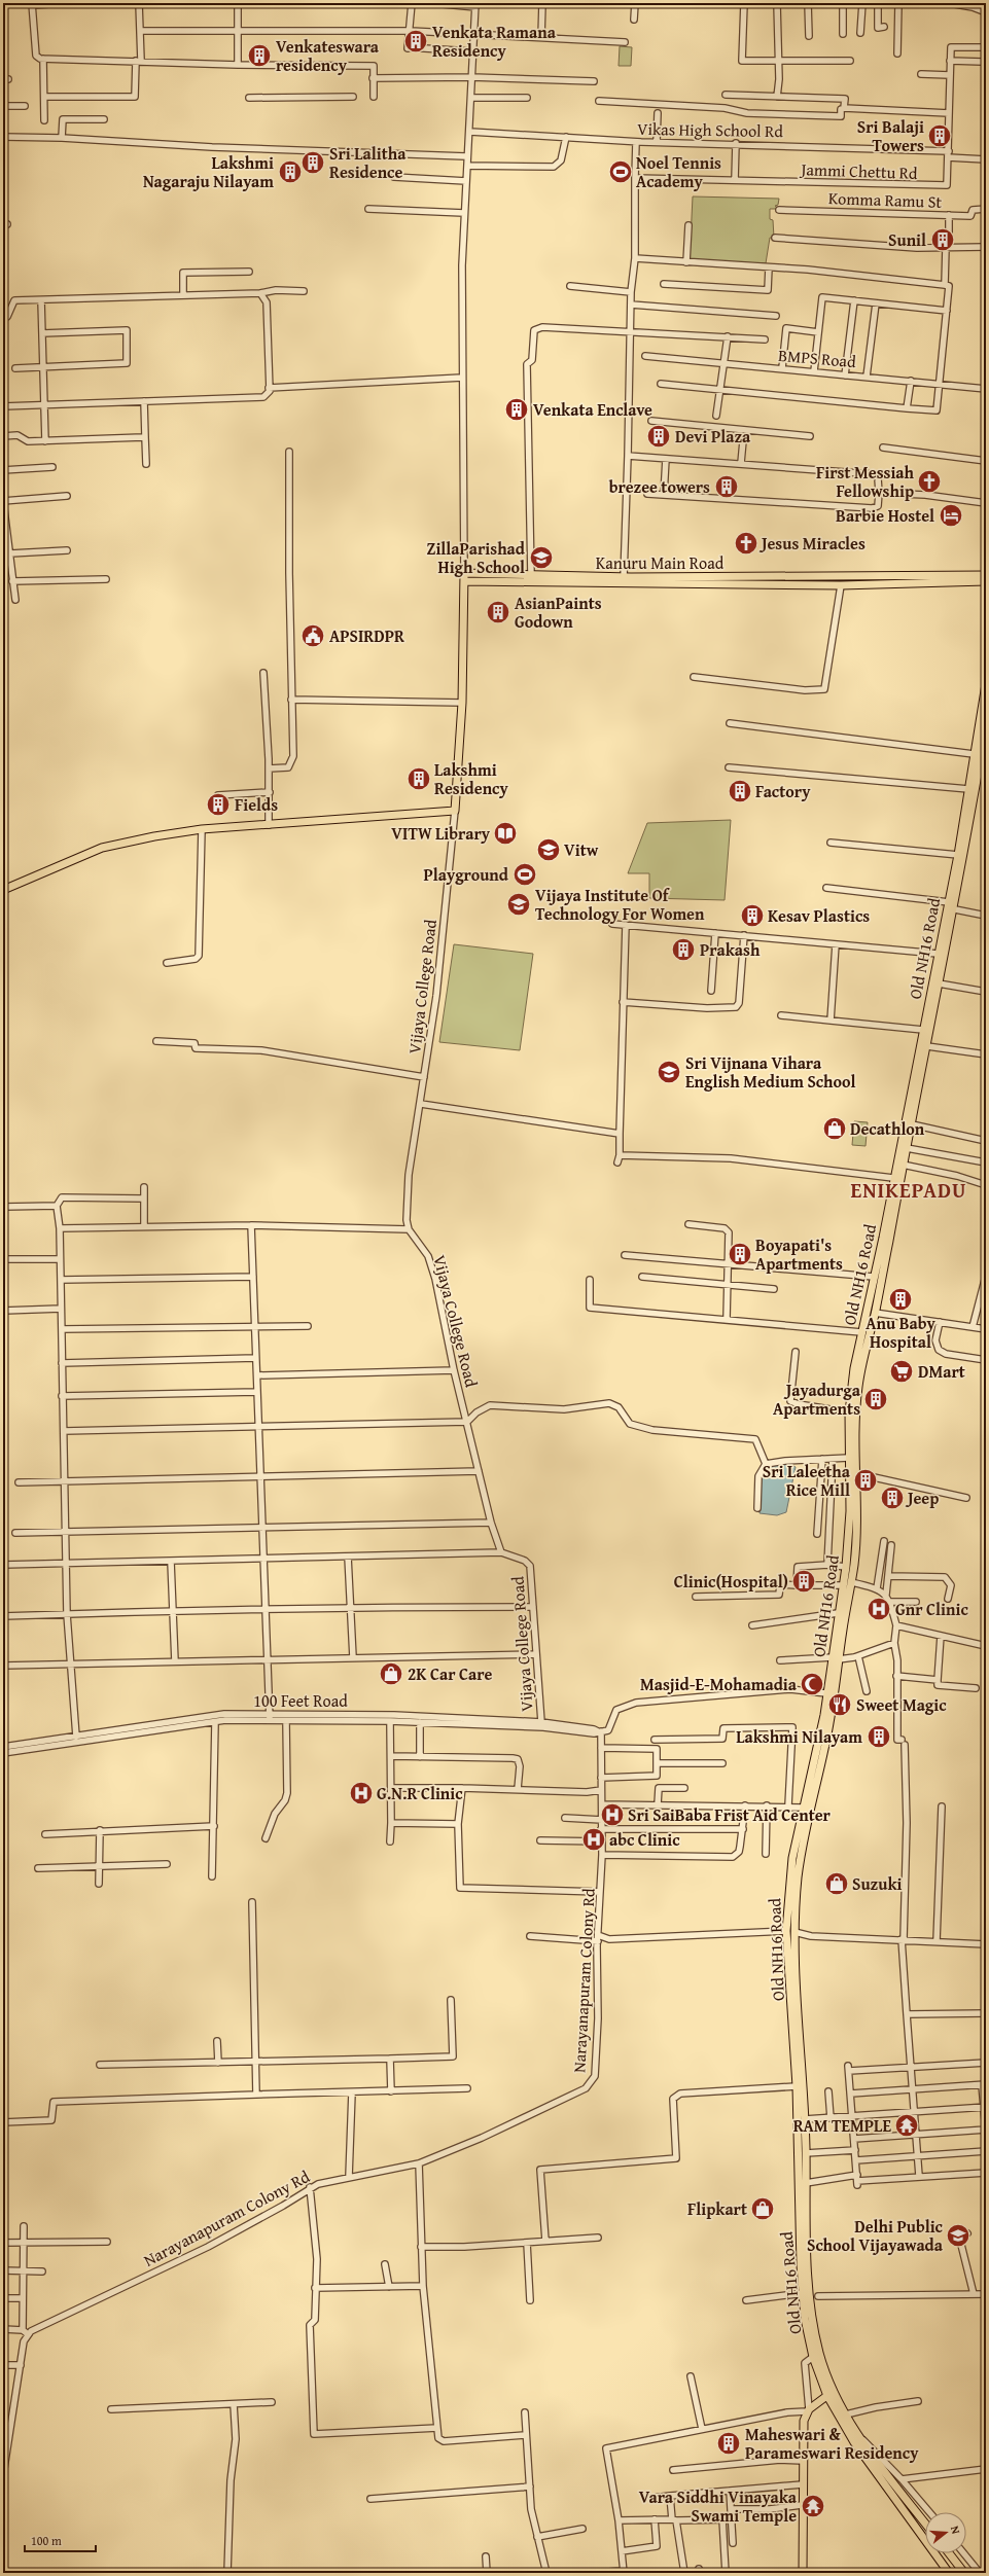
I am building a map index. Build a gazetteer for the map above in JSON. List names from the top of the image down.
{
  "streets": {
    "main road": ["Kanuru Main Road", "Old NH16 Road"],
    "street": [
      "Vikas High School Rd",
      "Jammi Chettu Rd",
      "Komma Ramu St",
      "BMPS Road",
      "Vijaya College Road",
      "100 Feet Road",
      "Narayanapuram Colony Rd"
    ]
  },
  "crossings": [
    ["Vikas High School Rd", "Jammi Chettu Rd"],
    ["Vijaya College Road", "100 Feet Road"],
    ["100 Feet Road", "Narayanapuram Colony Rd"]
  ],
  "districts": ["ENIKEPADU"],
  "places": {
    "building": [
      "Venkata Ramana Residency",
      "Venkateswara residency",
      "Sri Balaji Towers",
      "Sri Lalitha Residence",
      "Lakshmi Nagaraju Nilayam",
      "Sunil",
      "Venkata Enclave",
      "Devi Plaza",
      "brezee towers",
      "AsianPaints Godown",
      "Lakshmi Residency",
      "Factory",
      "Fields",
      "Kesav Plastics",
      "Prakash",
      "Boyapati's Apartments",
      "Anu Baby Hospital",
      "Jayadurga Apartments",
      "Sri Laleetha Rice Mill",
      "Jeep",
      "Clinic(Hospital)",
      "Lakshmi Nilayam",
      "Maheswari & Parameswari Residency"
    ],
    "sports": ["Noel Tennis Academy", "Playground"],
    "church": ["First Messiah Fellowship", "Jesus Miracles"],
    "hotel": ["Barbie Hostel"],
    "school or university": [
      "ZillaParishad High School",
      "Vitw",
      "Vijaya Institute Of Technology For Women",
      "Sri Vijnana Vihara English Medium School",
      "Delhi Public School Vijayawada"
    ],
    "public building": ["APSIRDPR"],
    "library": ["VITW Library"],
    "shop": [
      "Decathlon",
      "2K Car Care",
      "Suzuki",
      "Flipkart"
    ],
    "supermarket": ["DMart"],
    "hospital": [
      "Gnr Clinic",
      "G.N.R Clinic",
      "Sri SaiBaba Frist Aid Center",
      "abc Clinic"
    ],
    "mosque": ["Masjid-E-Mohamadia"],
    "restaurant": ["Sweet Magic"],
    "temple": ["RAM TEMPLE", "Vara Siddhi Vinayaka Swami Temple"]
  },
  "scale_bar": "100 m",
  "north": "right"
}
